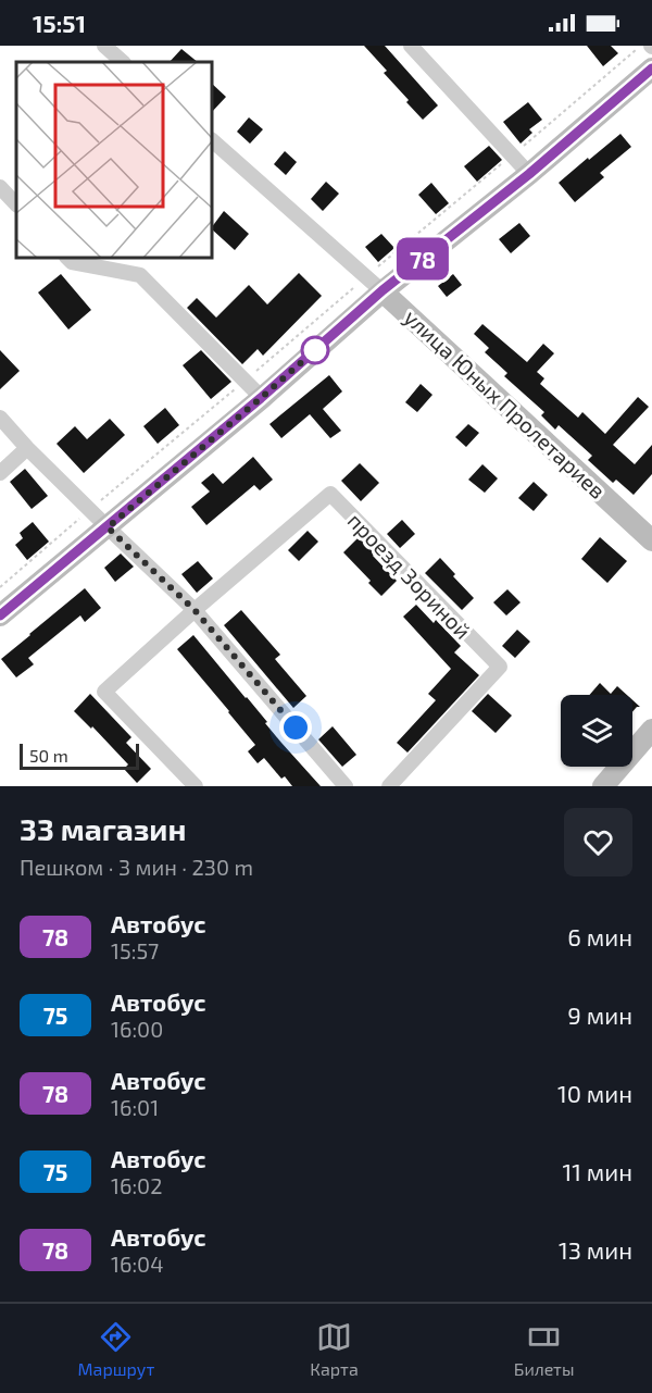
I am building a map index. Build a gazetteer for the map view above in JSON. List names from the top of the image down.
{
  "streets": {
    "main road": ["улица Юных Пролетариев"],
    "street": ["проезд Зориной"]
  },
  "lines": ["bus line 78"],
  "scale_bar": "50 m",
  "page": {
    "status": "15:51",
    "on_map": "78",
    "scale": "50 m",
    "heading": ["33 магазин", "Пешком · 3 мин · 230 m"],
    "list": [
      {
        "mark": "78",
        "name": "Автобус",
        "note": "15:57",
        "value": "6 мин"
      },
      {
        "mark": "75",
        "name": "Автобус",
        "note": "16:00",
        "value": "9 мин"
      },
      {
        "mark": "78",
        "name": "Автобус",
        "note": "16:01",
        "value": "10 мин"
      },
      {
        "mark": "75",
        "name": "Автобус",
        "note": "16:02",
        "value": "11 мин"
      },
      {
        "mark": "78",
        "name": "Автобус",
        "note": "16:04",
        "value": "13 мин"
      }
    ],
    "tabs": ["Маршрут", "Карта", "Билеты"]
  }
}
